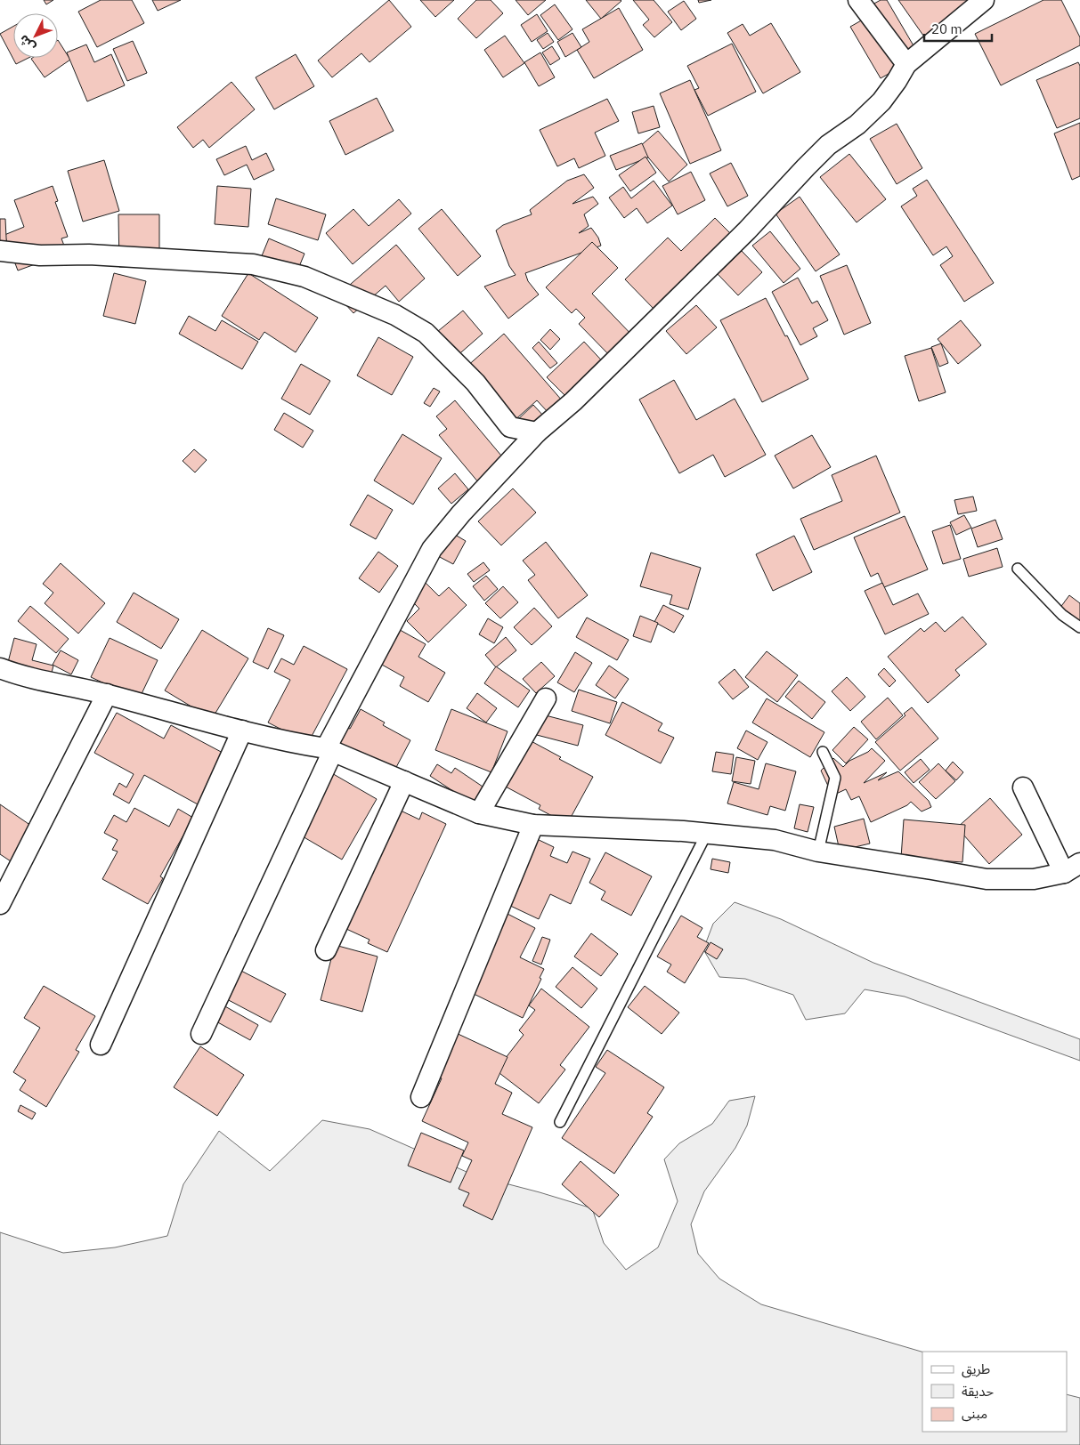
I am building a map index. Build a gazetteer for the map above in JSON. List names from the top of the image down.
{
  "legend": ["طريق", "حديقة", "مبنى"],
  "scale_bar": "20 m",
  "north": "bottom left"
}
